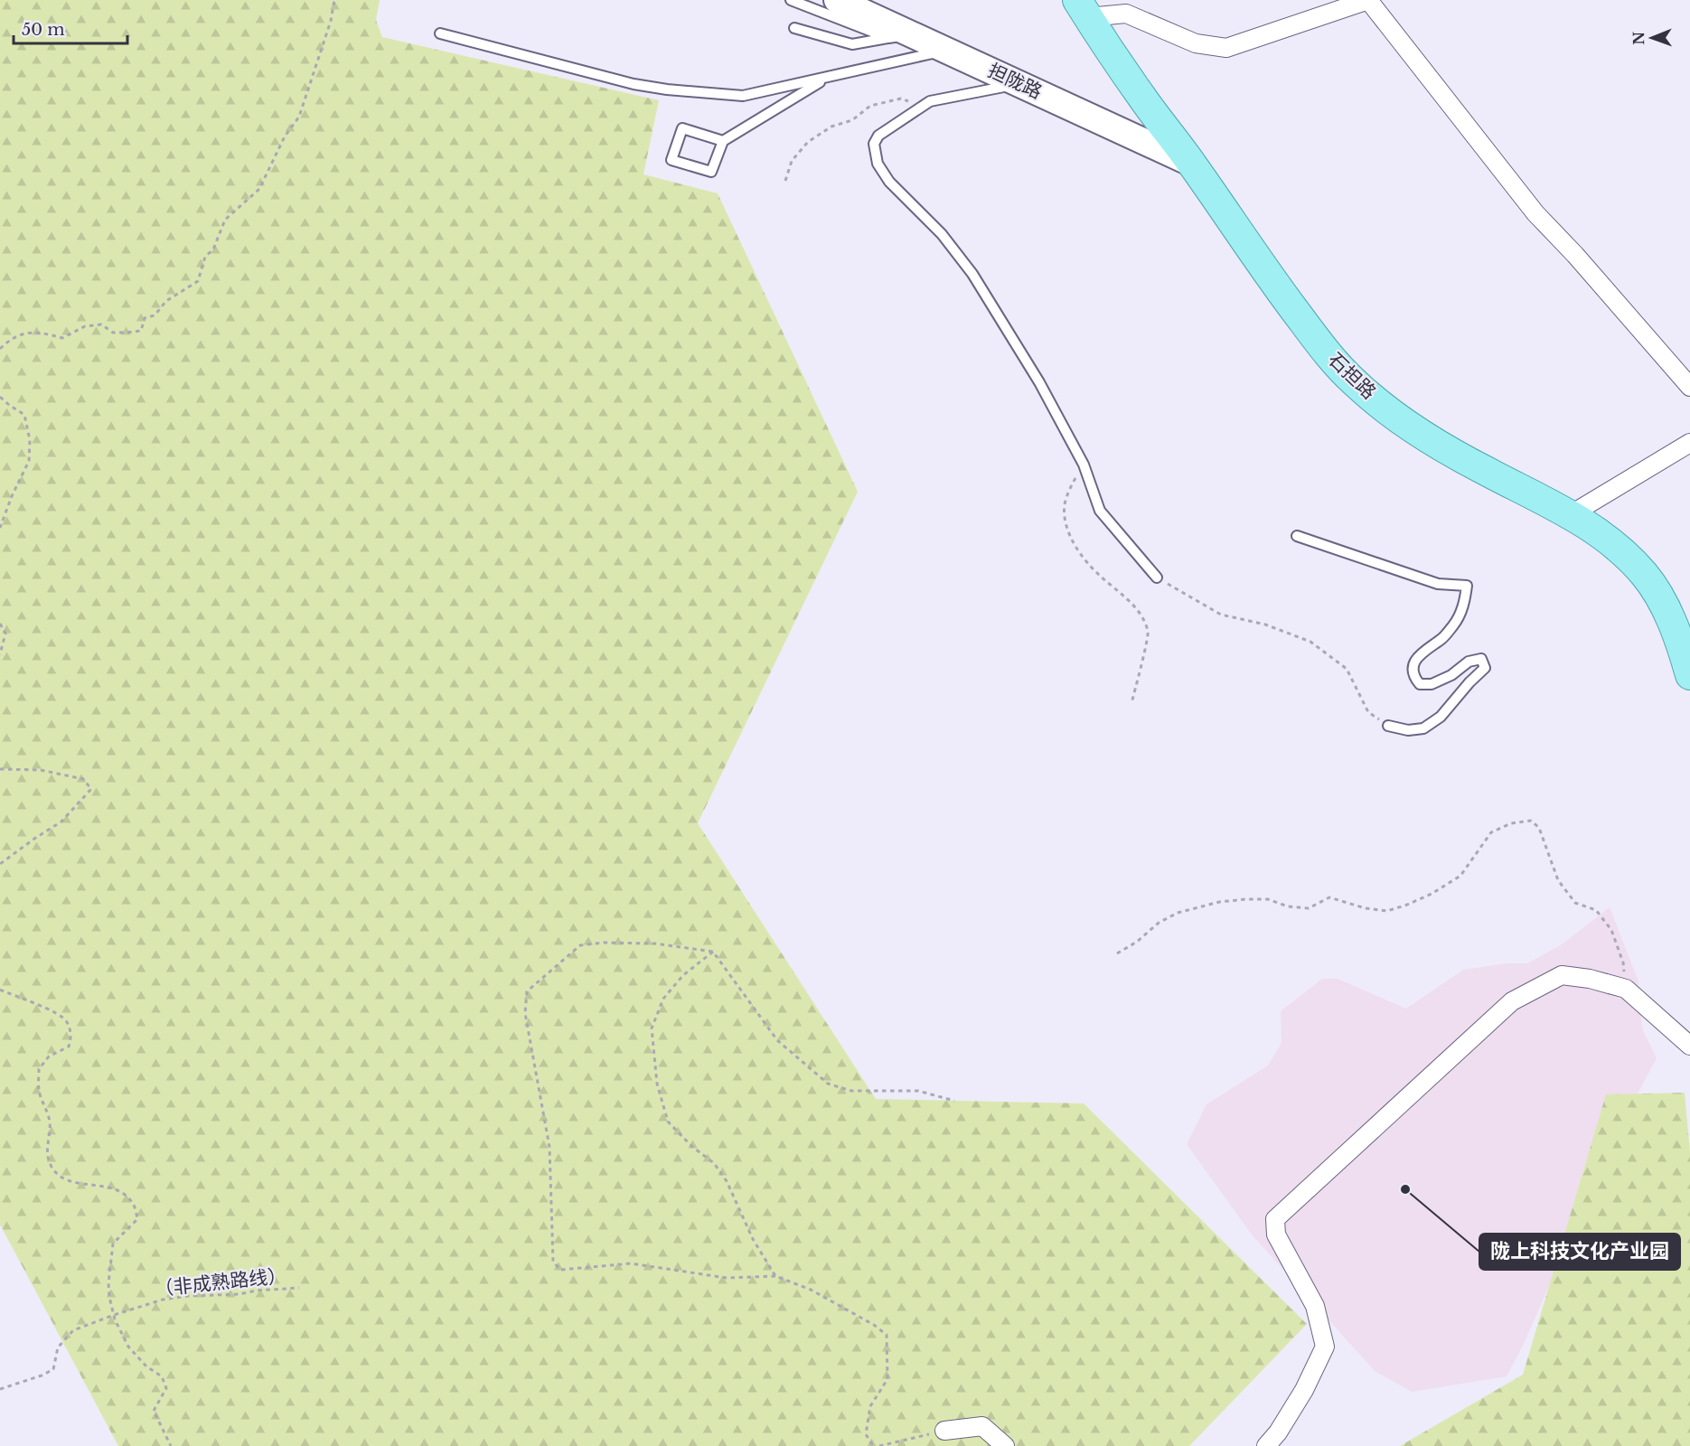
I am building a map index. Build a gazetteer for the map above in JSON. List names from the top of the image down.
{
  "streets": {
    "main road": ["石担路"],
    "street": ["担陇路"],
    "path": ["（非成熟路线）"]
  },
  "crossings": [
    ["担陇路", "石担路"]
  ],
  "places": ["陇上科技文化产业园"],
  "scale_bar": "50 m",
  "north": "left"
}
